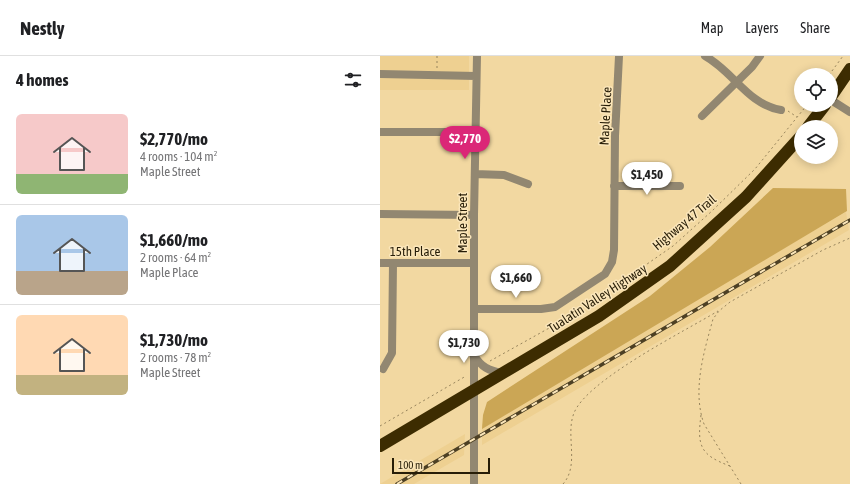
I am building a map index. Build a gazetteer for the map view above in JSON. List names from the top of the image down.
{
  "streets": {
    "highway": ["Tualatin Valley Highway"],
    "street": ["Maple Place", "Maple Street", "15th Place"],
    "path": ["Highway 47 Trail"]
  },
  "crossings": [
    ["Maple Place", "Maple Street"],
    ["Maple Street", "15th Place"],
    ["Maple Street", "Tualatin Valley Highway"]
  ],
  "scale_bar": "100 m",
  "page": {
    "header": "Nestly",
    "nav": ["Map", "Layers", "Share"],
    "heading": "4 homes",
    "list": [
      {
        "name": "$2,770/mo",
        "note": "4 rooms · 104 m² · Maple Street"
      },
      {
        "name": "$1,660/mo",
        "note": "2 rooms · 64 m² · Maple Place"
      },
      {
        "name": "$1,730/mo",
        "note": "2 rooms · 78 m² · Maple Street"
      }
    ],
    "price": [
      "$2,770",
      "$1,450",
      "$1,660",
      "$1,730"
    ],
    "scale": "100 m"
  }
}
